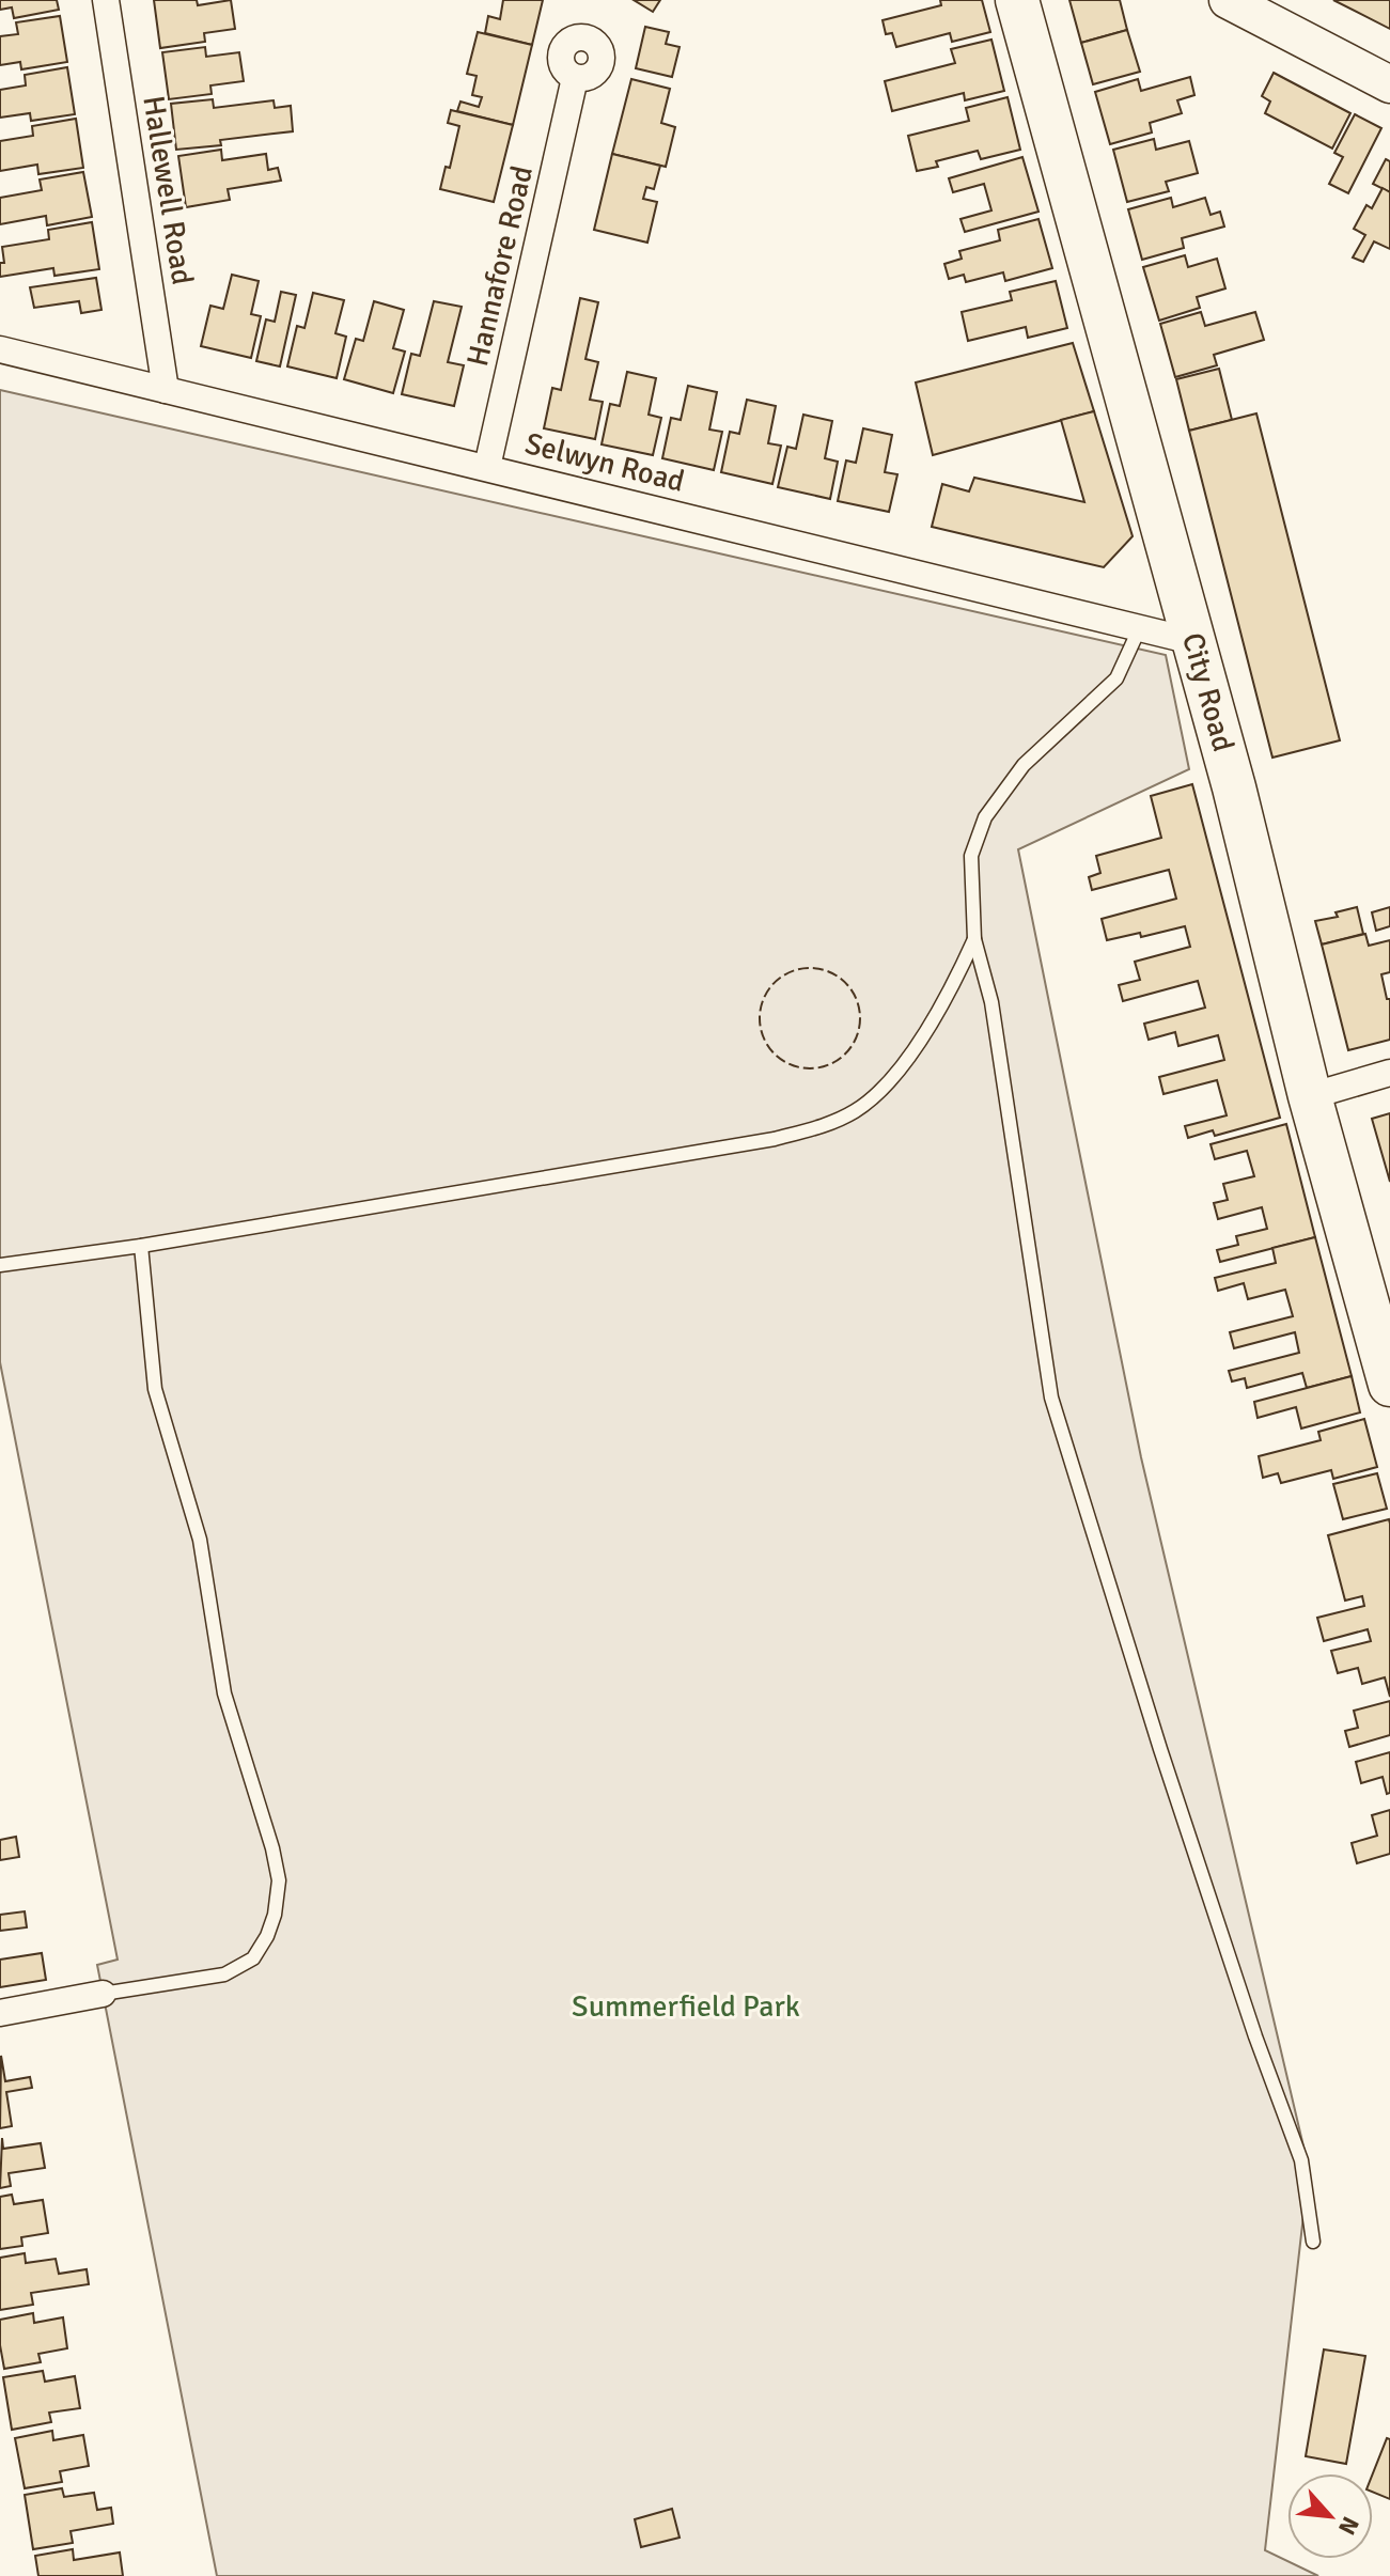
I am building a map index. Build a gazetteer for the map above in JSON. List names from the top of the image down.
{
  "streets": {
    "main road": ["City Road"],
    "street": ["Hallewell Road", "Hannafore Road", "Selwyn Road"]
  },
  "crossings": [
    ["Hallewell Road", "Selwyn Road"],
    ["Hannafore Road", "Selwyn Road"],
    ["Selwyn Road", "City Road"]
  ],
  "parks": ["Summerfield Park"],
  "north": "bottom right"
}
